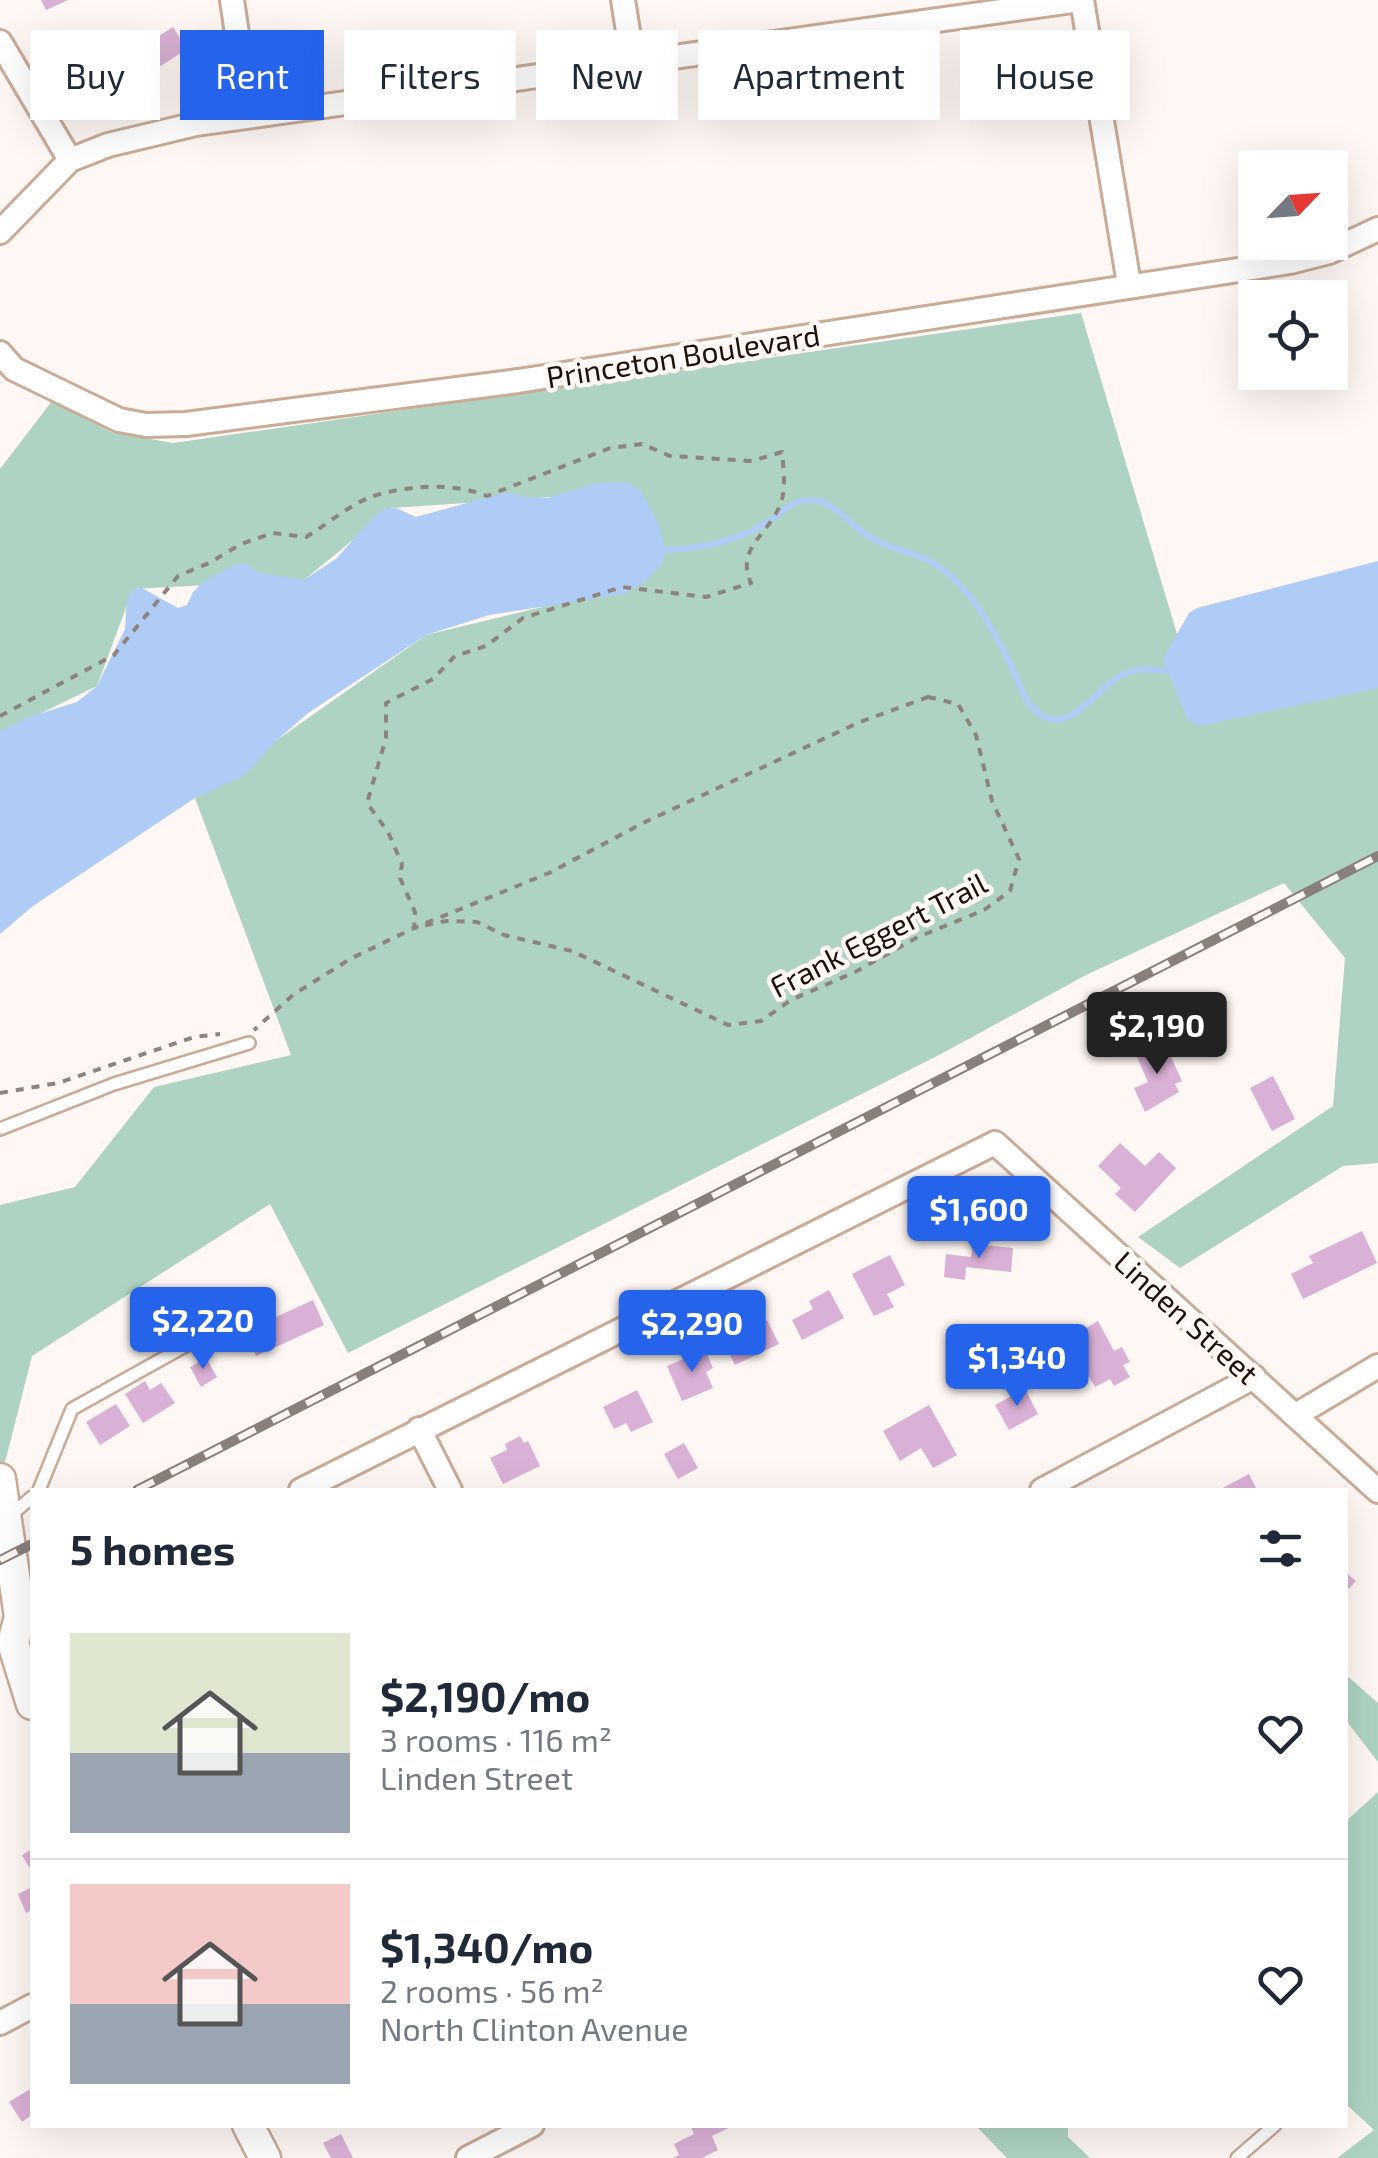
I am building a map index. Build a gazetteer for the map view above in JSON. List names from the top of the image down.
{
  "streets": {
    "street": ["Princeton Boulevard", "Linden Street"],
    "path": ["Frank Eggert Trail"]
  },
  "north": "top right",
  "page": {
    "chip": [
      "Buy",
      "Rent",
      "Filters",
      "New",
      "Apartment",
      "House"
    ],
    "price": [
      "$2,190",
      "$1,600",
      "$2,220",
      "$2,290",
      "$1,340"
    ],
    "heading": "5 homes",
    "list": [
      {
        "name": "$2,190/mo",
        "note": "3 rooms · 116 m² · Linden Street"
      },
      {
        "name": "$1,340/mo",
        "note": "2 rooms · 56 m² · North Clinton Avenue"
      }
    ]
  }
}
